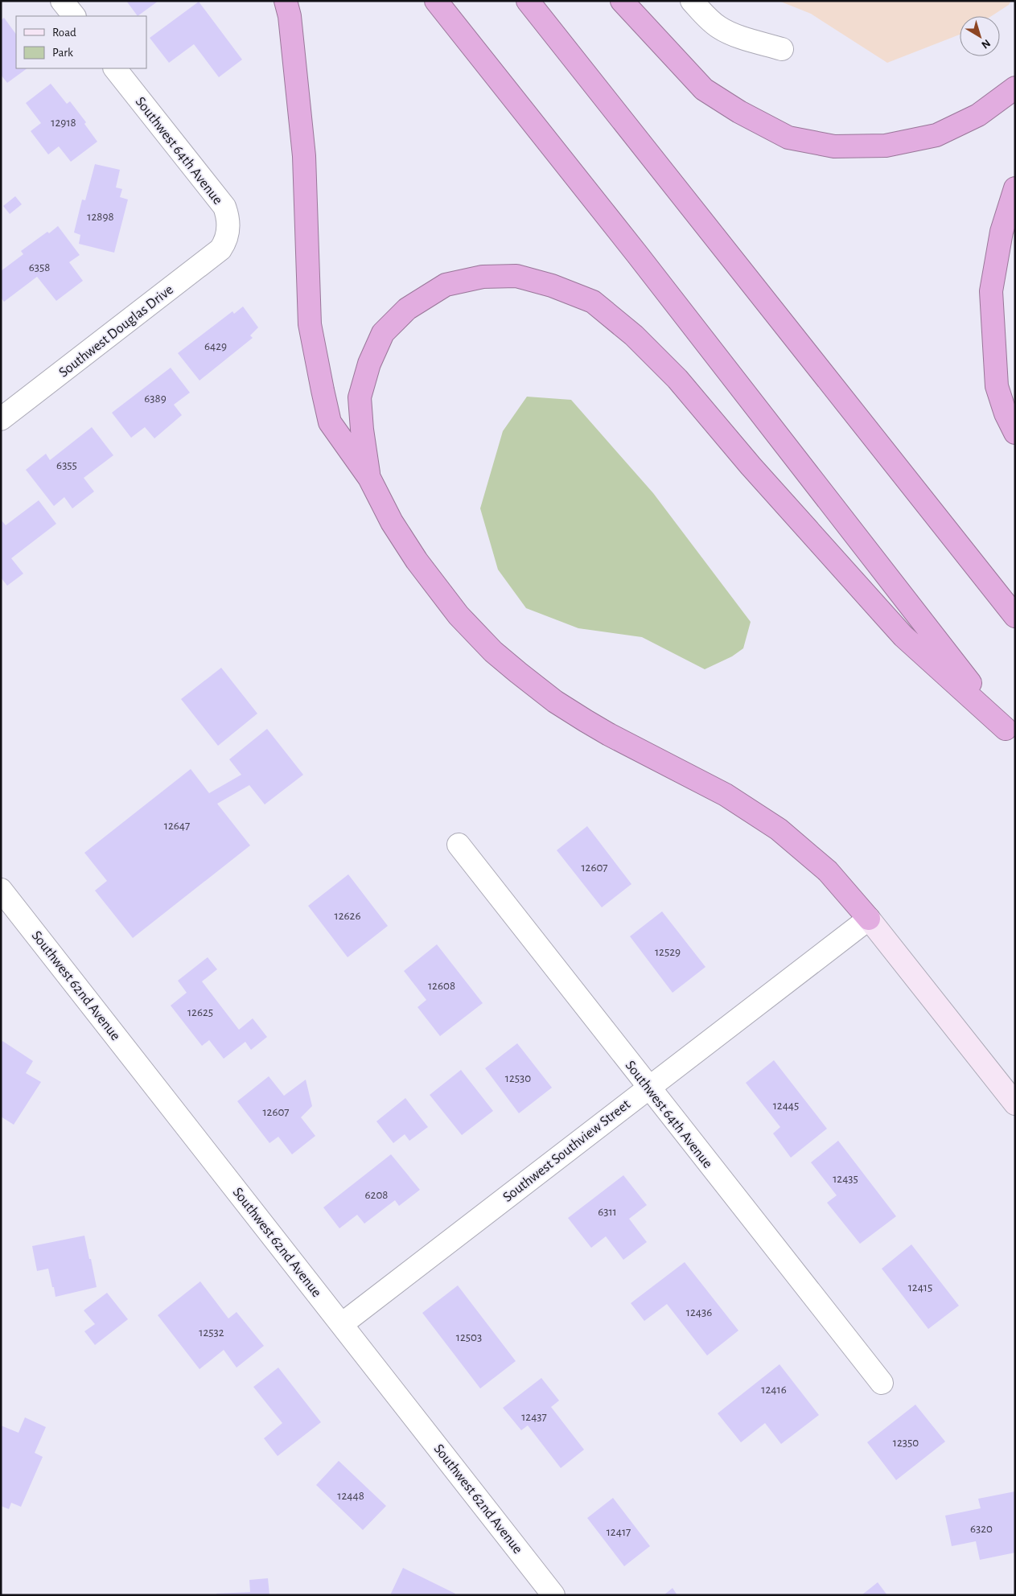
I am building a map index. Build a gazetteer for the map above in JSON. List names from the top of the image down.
{
  "streets": {
    "street": [
      "Southwest 64th Avenue",
      "Southwest Douglas Drive",
      "Southwest 62nd Avenue",
      "Southwest Southview Street"
    ]
  },
  "crossings": [
    ["Southwest 64th Avenue", "Southwest Douglas Drive"],
    ["Southwest 64th Avenue", "Southwest Southview Street"],
    ["Southwest 62nd Avenue", "Southwest Southview Street"]
  ],
  "house_numbers": [
    "12918",
    "12898",
    "6358",
    "6429",
    "6389",
    "6355",
    "12647",
    "12607",
    "12626",
    "12529",
    "12608",
    "12625",
    "12530",
    "12445",
    "12607",
    "12435",
    "6208",
    "6311",
    "12415",
    "12436",
    "12532",
    "12503",
    "12416",
    "12437",
    "12350",
    "12448",
    "6320",
    "12417"
  ],
  "legend": ["Road", "Park"],
  "north": "bottom right"
}
